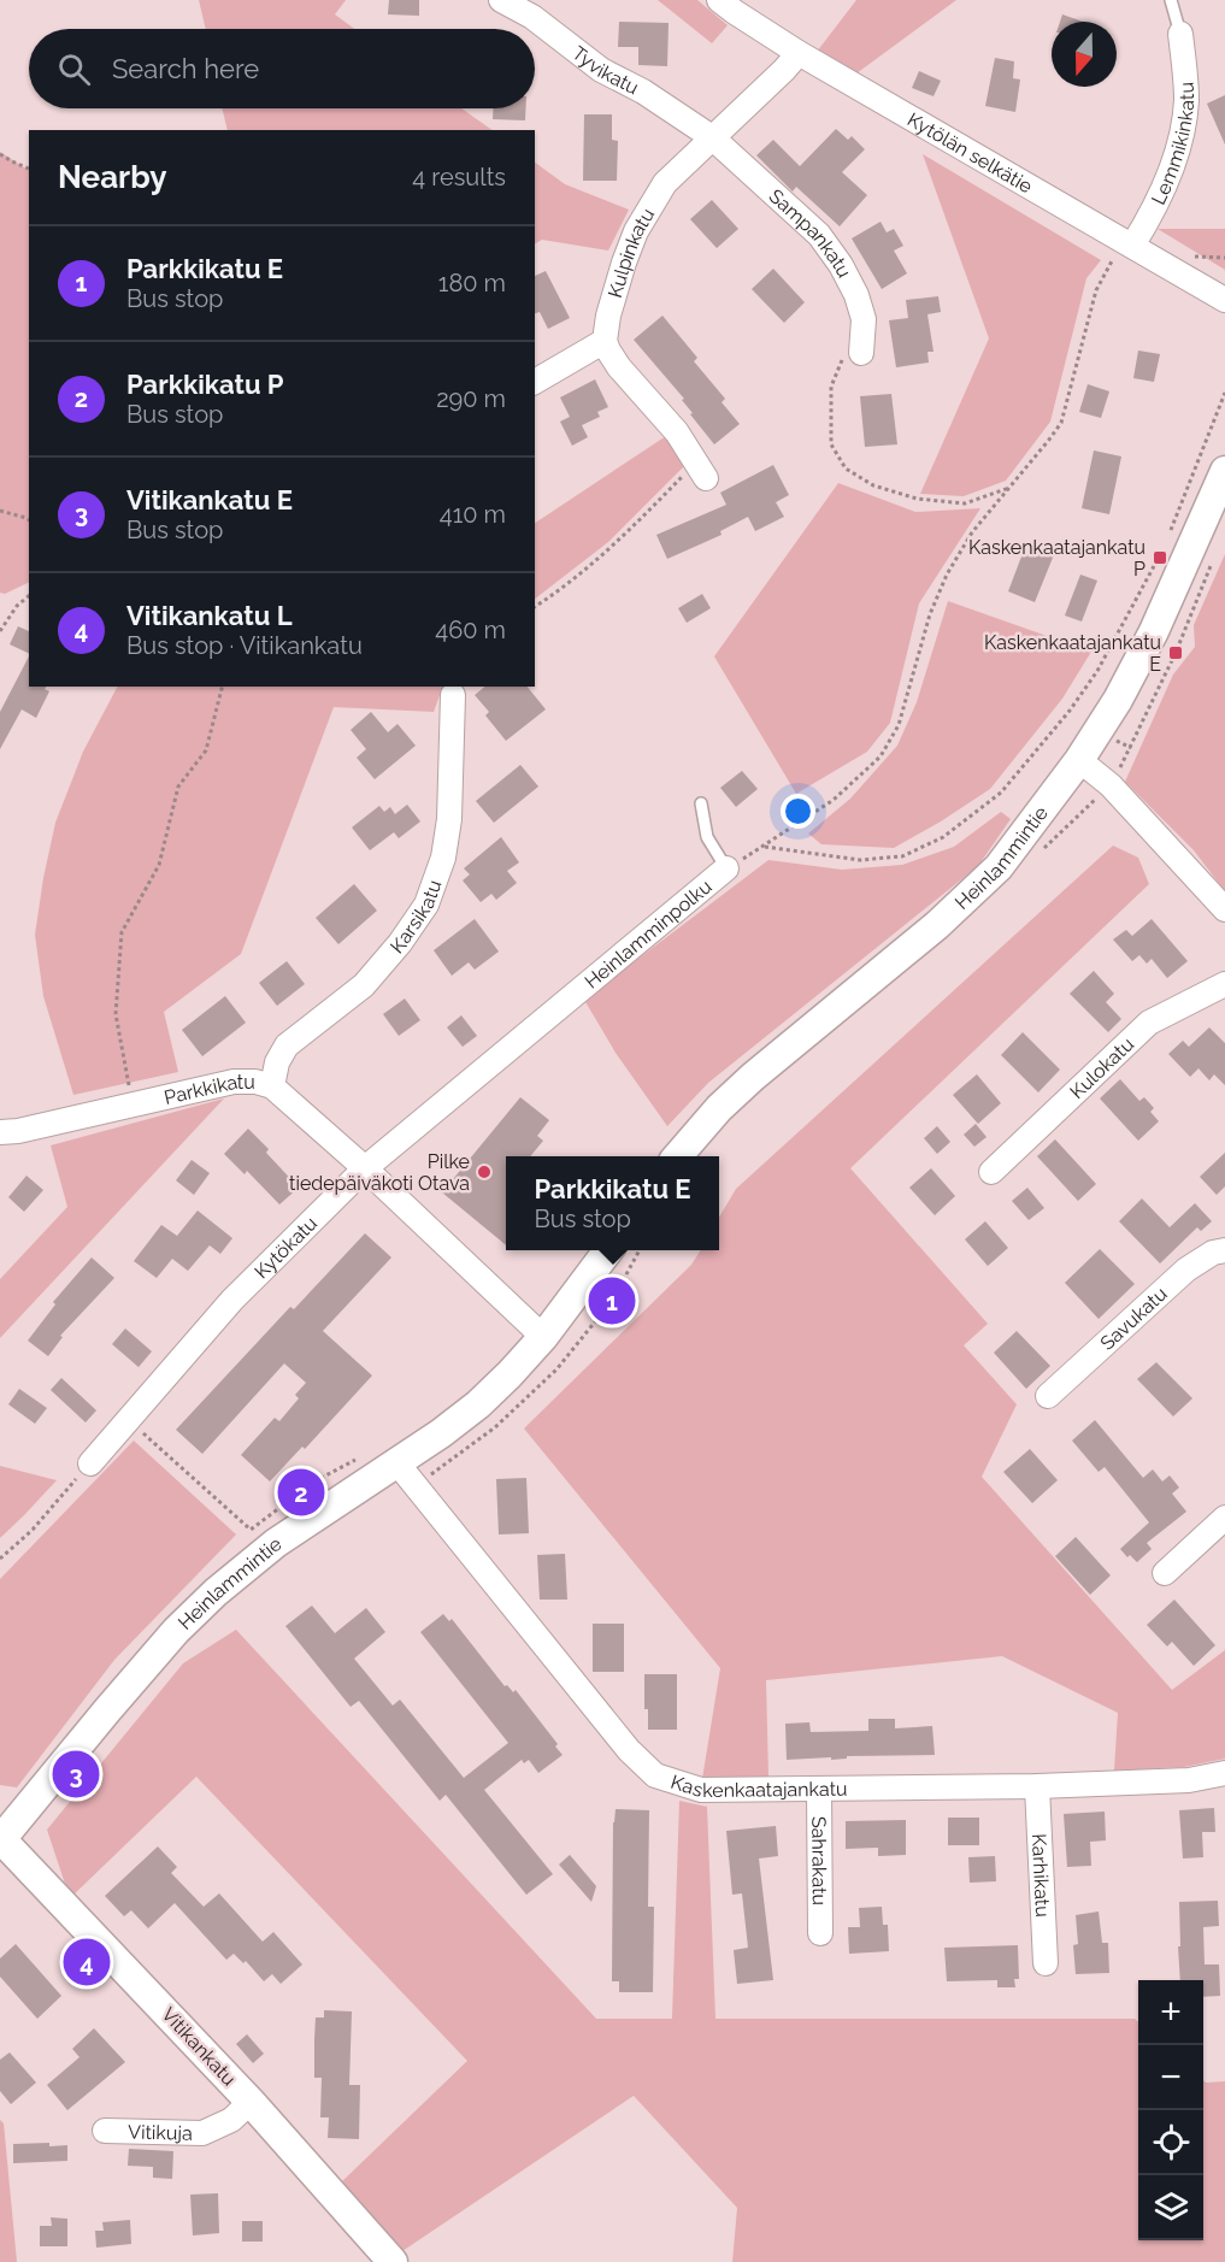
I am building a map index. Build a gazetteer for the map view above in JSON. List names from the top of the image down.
{
  "streets": {
    "street": [
      "Tyvikatu",
      "Lemmikinkatu",
      "Kytölän selkätie",
      "Sampankatu",
      "Kulpinkatu",
      "Heinlammintie",
      "Karsikatu",
      "Heinlamminpolku",
      "Kulokatu",
      "Parkkikatu",
      "Kytökatu",
      "Savukatu",
      "Kaskenkaatajankatu",
      "Sahrakatu",
      "Karhikatu",
      "Vitikankatu",
      "Vitikuja"
    ]
  },
  "crossings": [
    ["Tyvikatu", "Sampankatu"],
    ["Tyvikatu", "Kulpinkatu"],
    ["Lemmikinkatu", "Kytölän selkätie"],
    ["Kytölän selkätie", "Kulpinkatu"],
    ["Sampankatu", "Kulpinkatu"],
    ["Heinlammintie", "Parkkikatu"],
    ["Heinlammintie", "Kaskenkaatajankatu"],
    ["Heinlammintie", "Vitikankatu"],
    ["Karsikatu", "Parkkikatu"],
    ["Heinlamminpolku", "Kytökatu"],
    ["Parkkikatu", "Kytökatu"],
    ["Kaskenkaatajankatu", "Sahrakatu"],
    ["Kaskenkaatajankatu", "Karhikatu"],
    ["Vitikankatu", "Vitikuja"]
  ],
  "places": {
    "transit": ["Kaskenkaatajankatu P", "Kaskenkaatajankatu E"],
    "other": ["Pilke tiedepäiväkoti Otava"]
  },
  "north": "bottom",
  "page": {
    "search": "Search here",
    "heading": ["Nearby", "4 results"],
    "list": [
      {
        "mark": "1",
        "name": "Parkkikatu E",
        "note": "Bus stop",
        "value": "180 m"
      },
      {
        "mark": "2",
        "name": "Parkkikatu P",
        "note": "Bus stop",
        "value": "290 m"
      },
      {
        "mark": "3",
        "name": "Vitikankatu E",
        "note": "Bus stop",
        "value": "410 m"
      },
      {
        "mark": "4",
        "name": "Vitikankatu L",
        "note": "Bus stop · Vitikankatu",
        "value": "460 m"
      }
    ],
    "popup": ["Parkkikatu E", "Bus stop"],
    "pins": [
      "1",
      "2",
      "3",
      "4"
    ],
    "map_buttons": ["+", "−"]
  }
}
